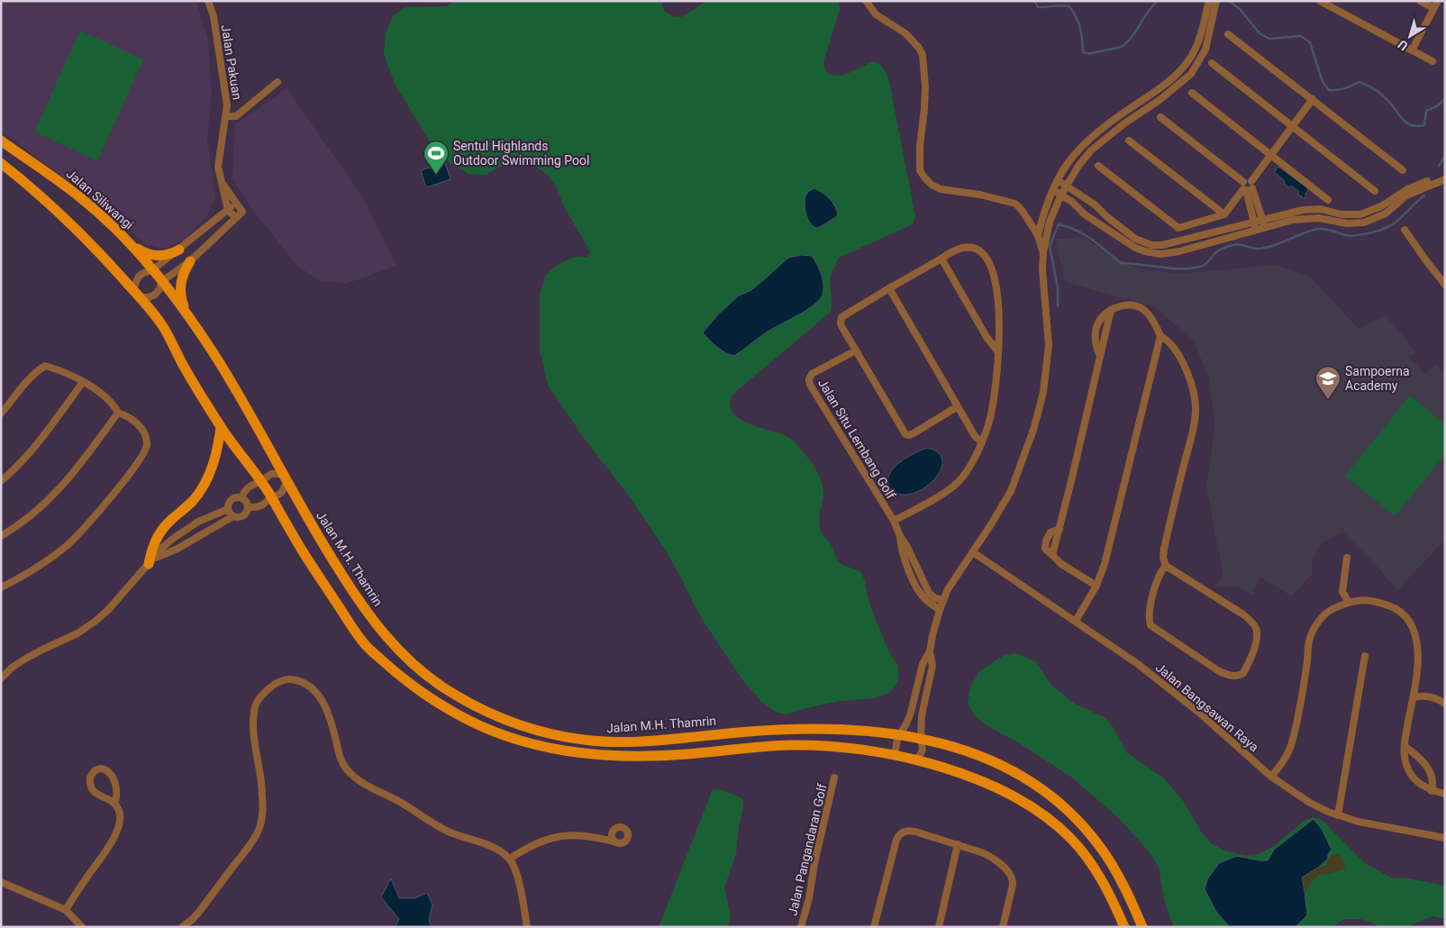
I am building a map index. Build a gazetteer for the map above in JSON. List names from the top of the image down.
{
  "streets": {
    "main road": ["Jalan Siliwangi", "Jalan M.H. Thamrin"],
    "street": [
      "Jalan Pakuan",
      "Jalan Situ Lembang Golf",
      "Jalan Bangsawan Raya",
      "Jalan Pangandaran Golf"
    ]
  },
  "crossings": [
    ["Jalan Siliwangi", "Jalan M.H. Thamrin"]
  ],
  "places": {
    "sports": ["Sentul Highlands Outdoor Swimming Pool"],
    "school or university": ["Sampoerna Academy"]
  },
  "north": "bottom left"
}
